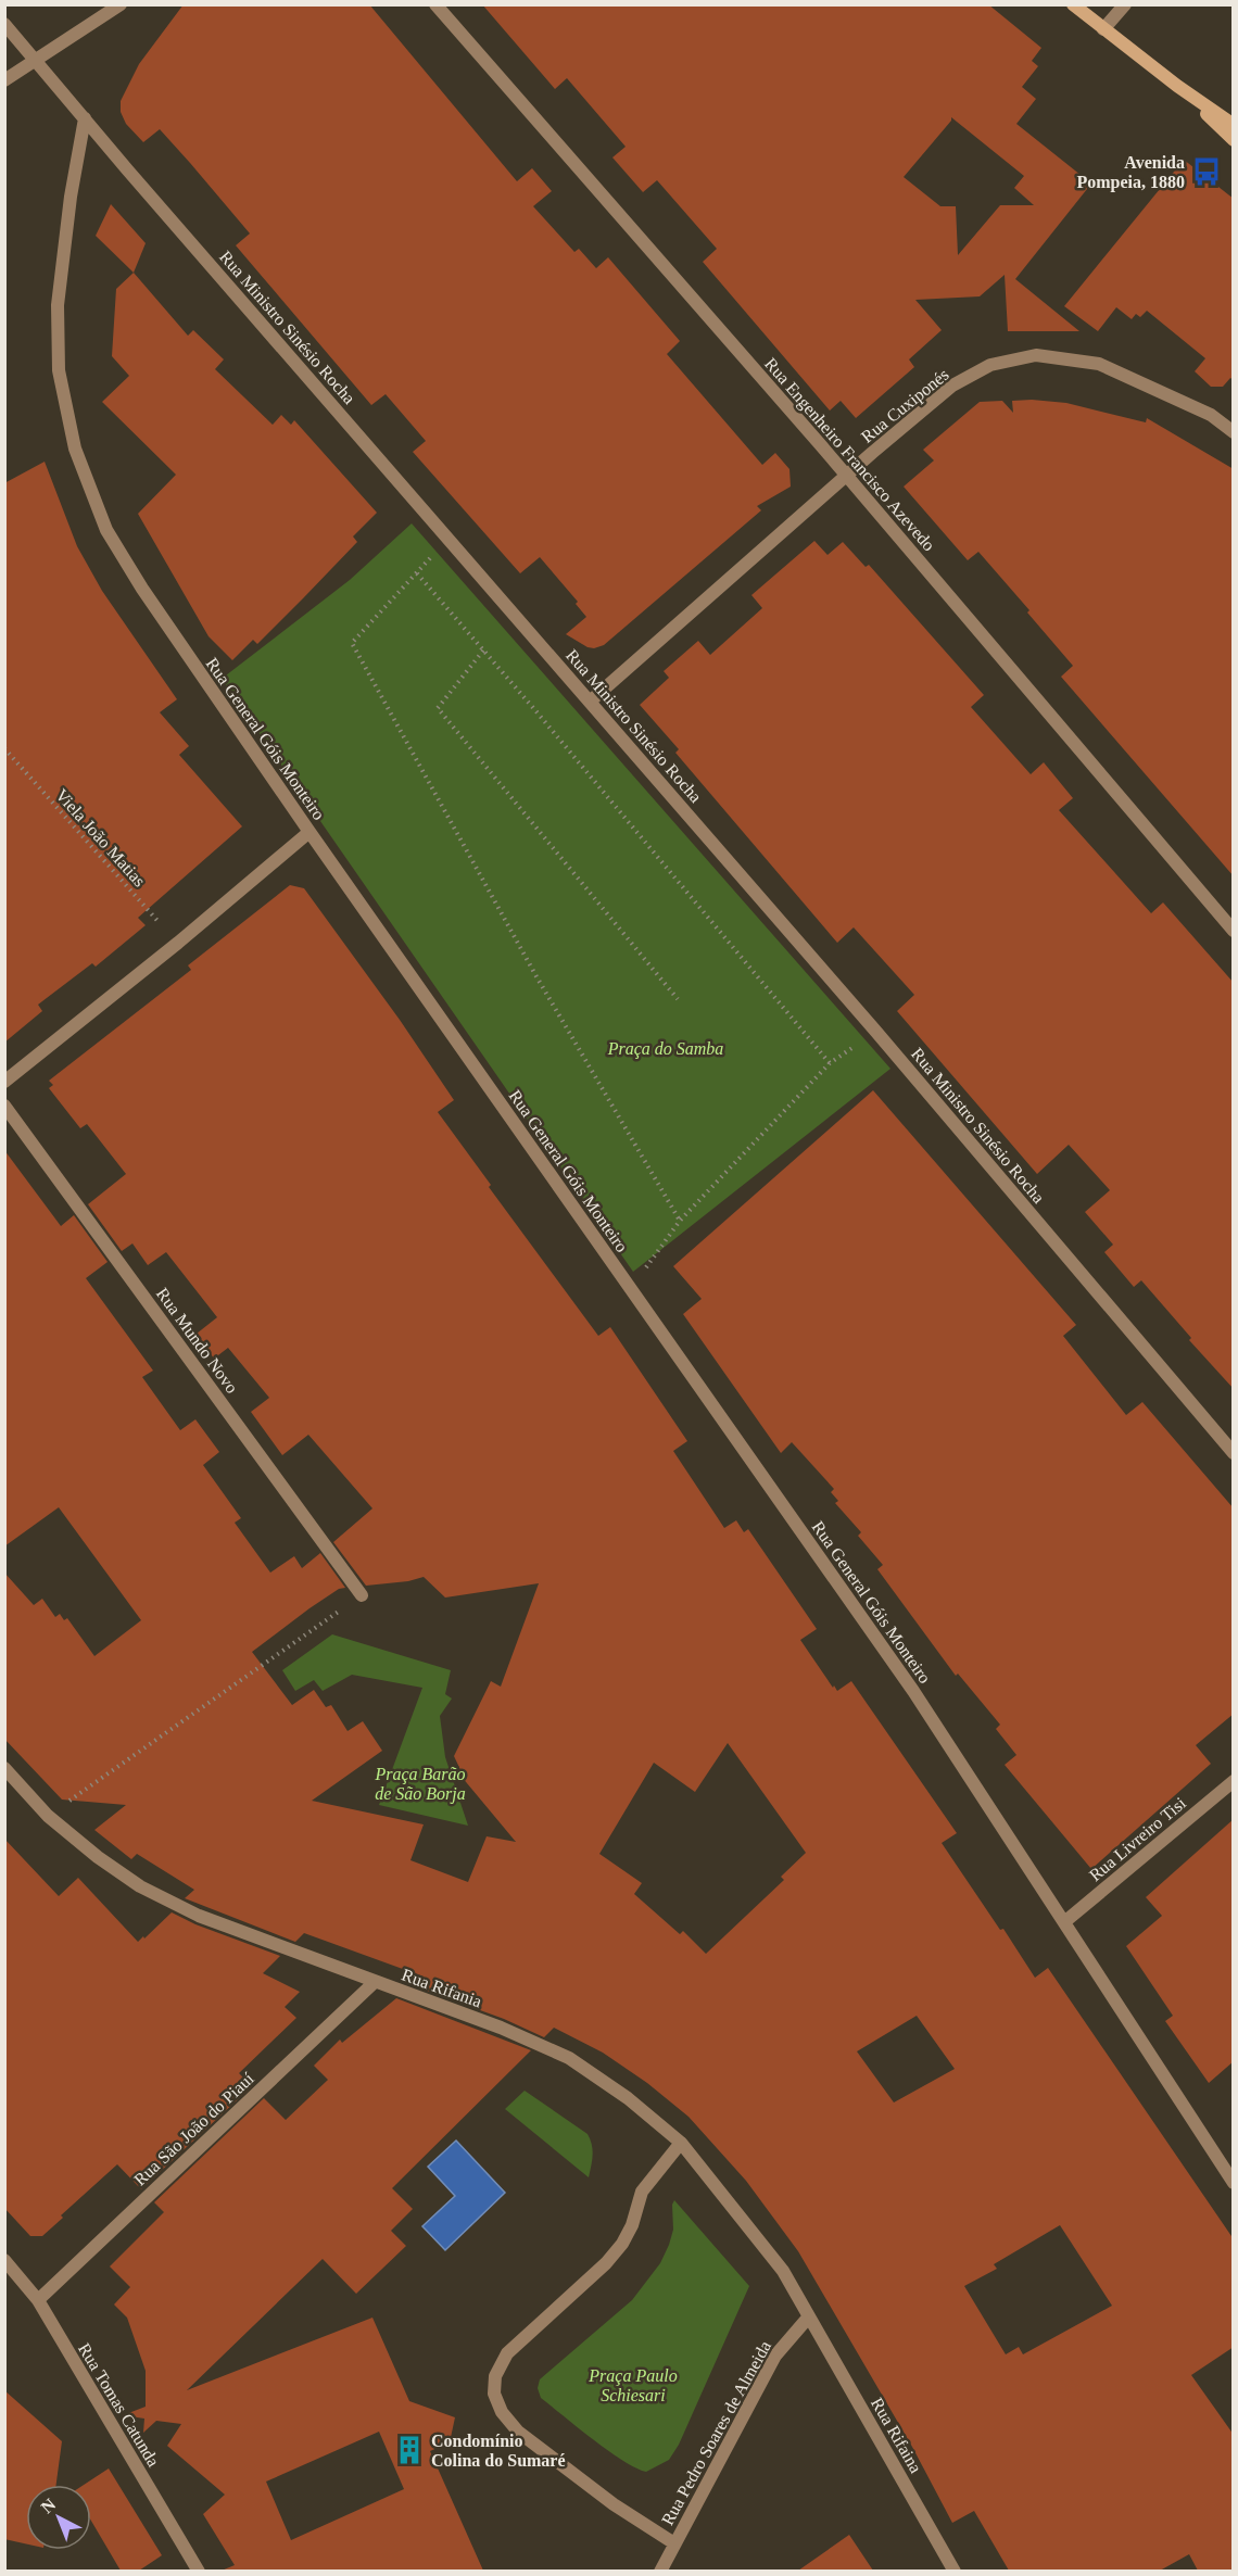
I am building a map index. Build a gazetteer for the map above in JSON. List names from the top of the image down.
{
  "streets": {
    "street": [
      "Rua Ministro Sinésio Rocha",
      "Rua Cuxiponés",
      "Rua Engenheiro Francisco Azevedo",
      "Rua General Góis Monteiro",
      "Rua Mundo Novo",
      "Rua Livreiro Tisi",
      "Rua Rifania",
      "Rua São João do Piauí",
      "Rua Tomas Catunda",
      "Rua Pedro Soares de Almeida",
      "Rua Rifaina"
    ],
    "path": ["Viela João Matias"]
  },
  "crossings": [
    ["Rua Ministro Sinésio Rocha", "Rua Cuxiponés"],
    ["Rua Ministro Sinésio Rocha", "Rua General Góis Monteiro"],
    ["Rua Cuxiponés", "Rua Engenheiro Francisco Azevedo"],
    ["Rua General Góis Monteiro", "Rua Livreiro Tisi"],
    ["Rua Rifania", "Rua São João do Piauí"],
    ["Rua Rifania", "Rua Pedro Soares de Almeida"],
    ["Rua Rifania", "Rua Rifaina"],
    ["Rua São João do Piauí", "Rua Tomas Catunda"],
    ["Rua Pedro Soares de Almeida", "Rua Rifaina"]
  ],
  "parks": ["Praça do Samba", "Praça Barão de São Borja", "Praça Paulo Schiesari"],
  "places": {
    "bus stop": ["Avenida Pompeia, 1880"],
    "building": ["Condomínio Colina do Sumaré"]
  },
  "north": "top left"
}
